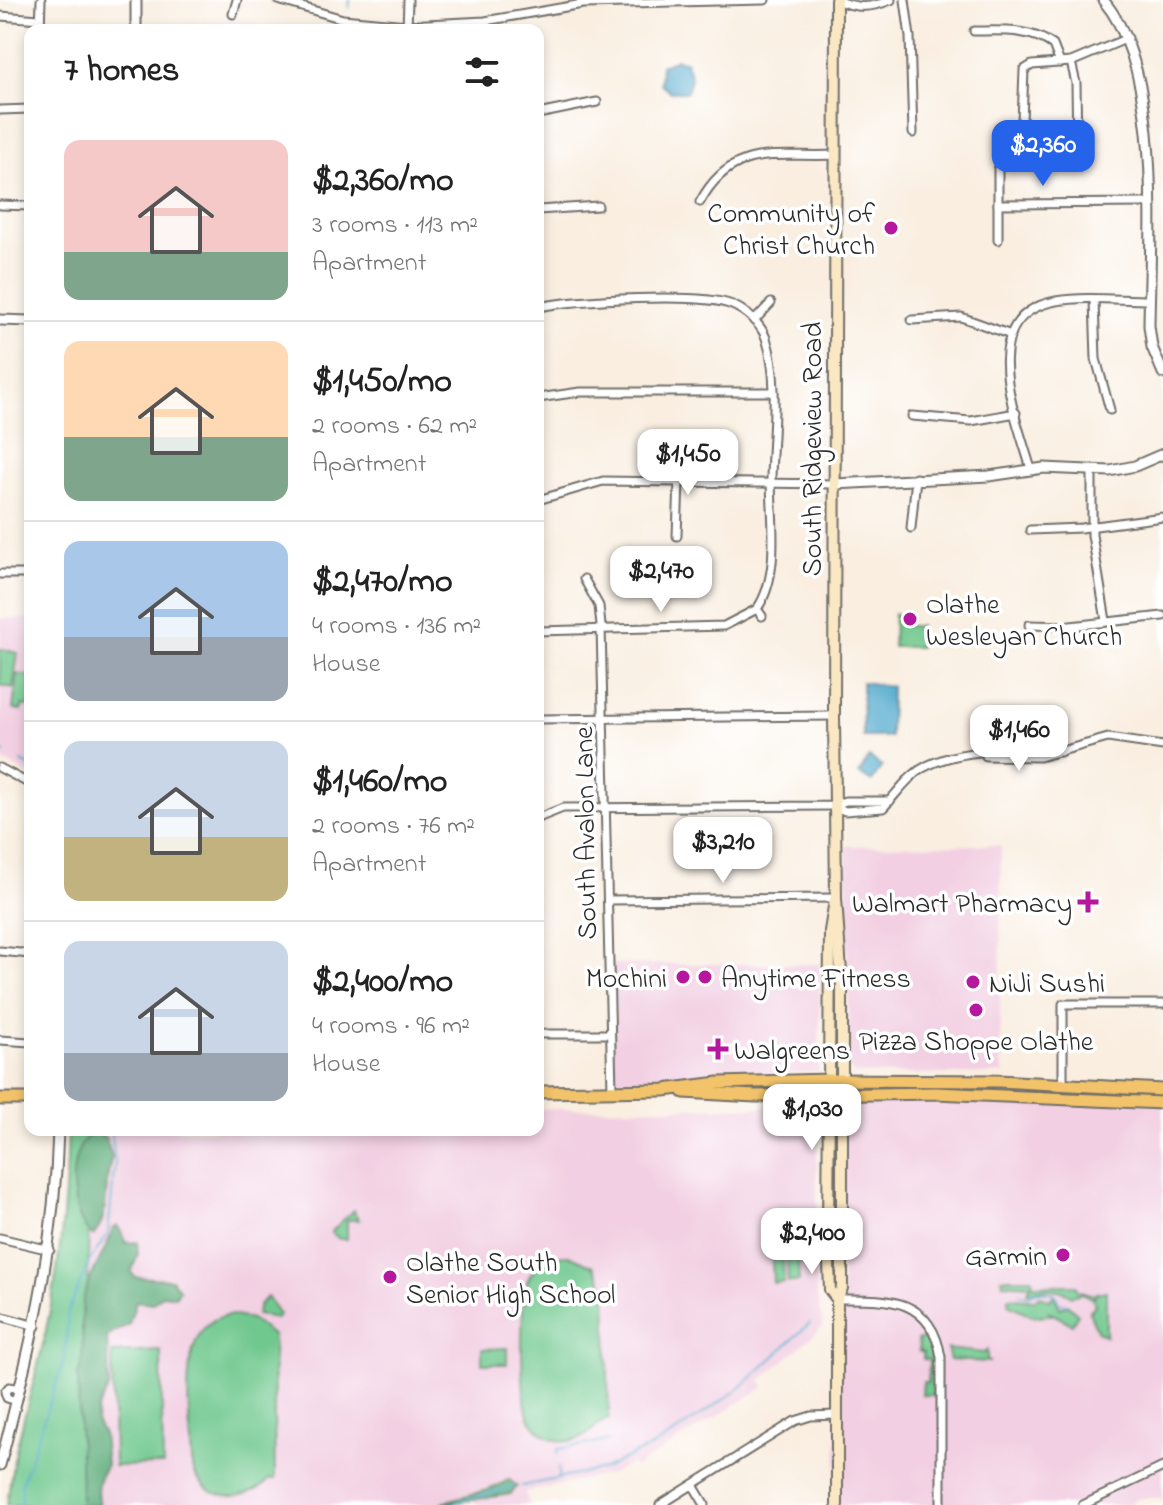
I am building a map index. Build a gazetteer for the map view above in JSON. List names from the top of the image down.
{
  "streets": {
    "main road": ["South Ridgeview Road"],
    "street": ["South Avalon Lane"]
  },
  "places": {
    "other": [
      "Community of Christ Church",
      "Olathe Wesleyan Church",
      "Mochini",
      "Anytime Fitness",
      "NiJi Sushi",
      "Pizza Shoppe Olathe",
      "Garmin",
      "Olathe South Senior High School"
    ],
    "health": ["Walmart Pharmacy", "Walgreens"]
  },
  "page": {
    "heading": "7 homes",
    "price": [
      "$2,360",
      "$1,450",
      "$2,470",
      "$1,460",
      "$3,210",
      "$1,030",
      "$2,400"
    ],
    "list": [
      {
        "name": "$2,360/mo",
        "note": "3 rooms · 113 m² · Apartment"
      },
      {
        "name": "$1,450/mo",
        "note": "2 rooms · 62 m² · Apartment"
      },
      {
        "name": "$2,470/mo",
        "note": "4 rooms · 136 m² · House"
      },
      {
        "name": "$1,460/mo",
        "note": "2 rooms · 76 m² · Apartment"
      },
      {
        "name": "$2,400/mo",
        "note": "4 rooms · 96 m² · House"
      }
    ]
  }
}
